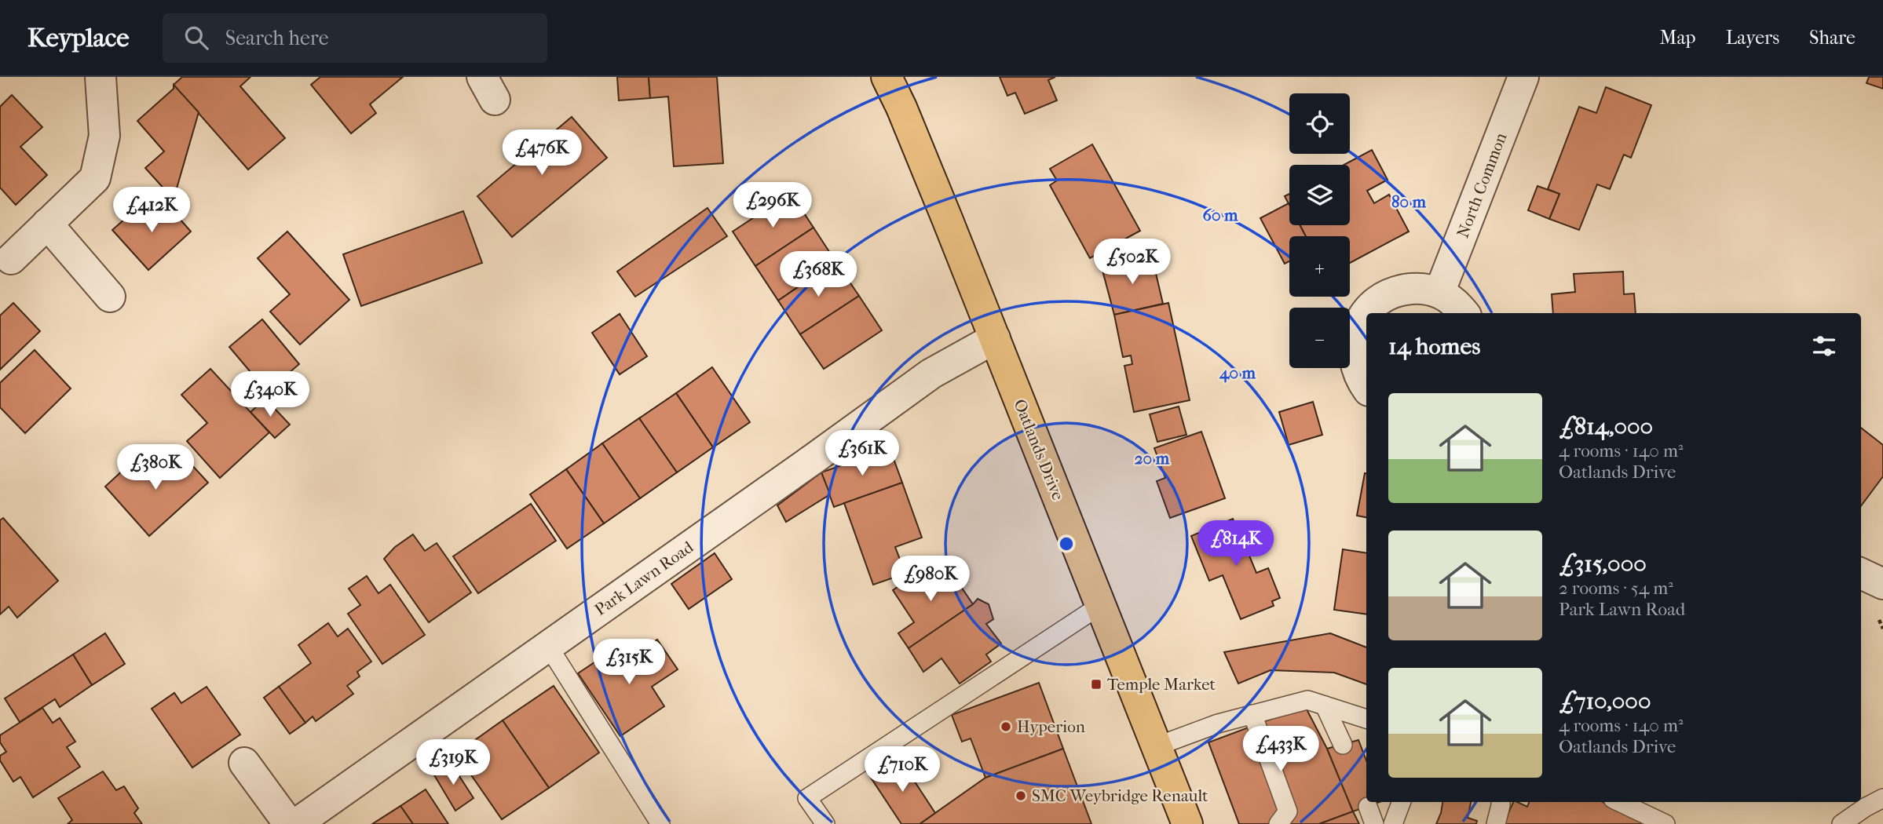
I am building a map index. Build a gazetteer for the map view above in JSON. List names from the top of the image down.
{
  "streets": {
    "main road": ["Oatlands Drive"],
    "street": ["North Common", "Park Lawn Road"]
  },
  "crossings": [
    ["Oatlands Drive", "Park Lawn Road"]
  ],
  "places": {
    "transit": ["Temple Market"],
    "other": ["Hyperion", "SMC Weybridge Renault"]
  },
  "page": {
    "header": "Keyplace",
    "search": "Search here",
    "nav": ["Map", "Layers", "Share"],
    "map_buttons": ["+", "−"],
    "price": [
      "£476K",
      "£296K",
      "£412K",
      "£502K",
      "£368K",
      "£340K",
      "£361K",
      "£380K",
      "£814K",
      "£980K",
      "£315K",
      "£433K",
      "£319K",
      "£710K"
    ],
    "heading": "14 homes",
    "list": [
      {
        "name": "£814,000",
        "note": "4 rooms · 140 m² · Oatlands Drive"
      },
      {
        "name": "£315,000",
        "note": "2 rooms · 54 m² · Park Lawn Road"
      },
      {
        "name": "£710,000",
        "note": "4 rooms · 140 m² · Oatlands Drive"
      }
    ]
  },
  "rings": [
    "80 m",
    "60 m",
    "40 m",
    "20 m"
  ]
}
